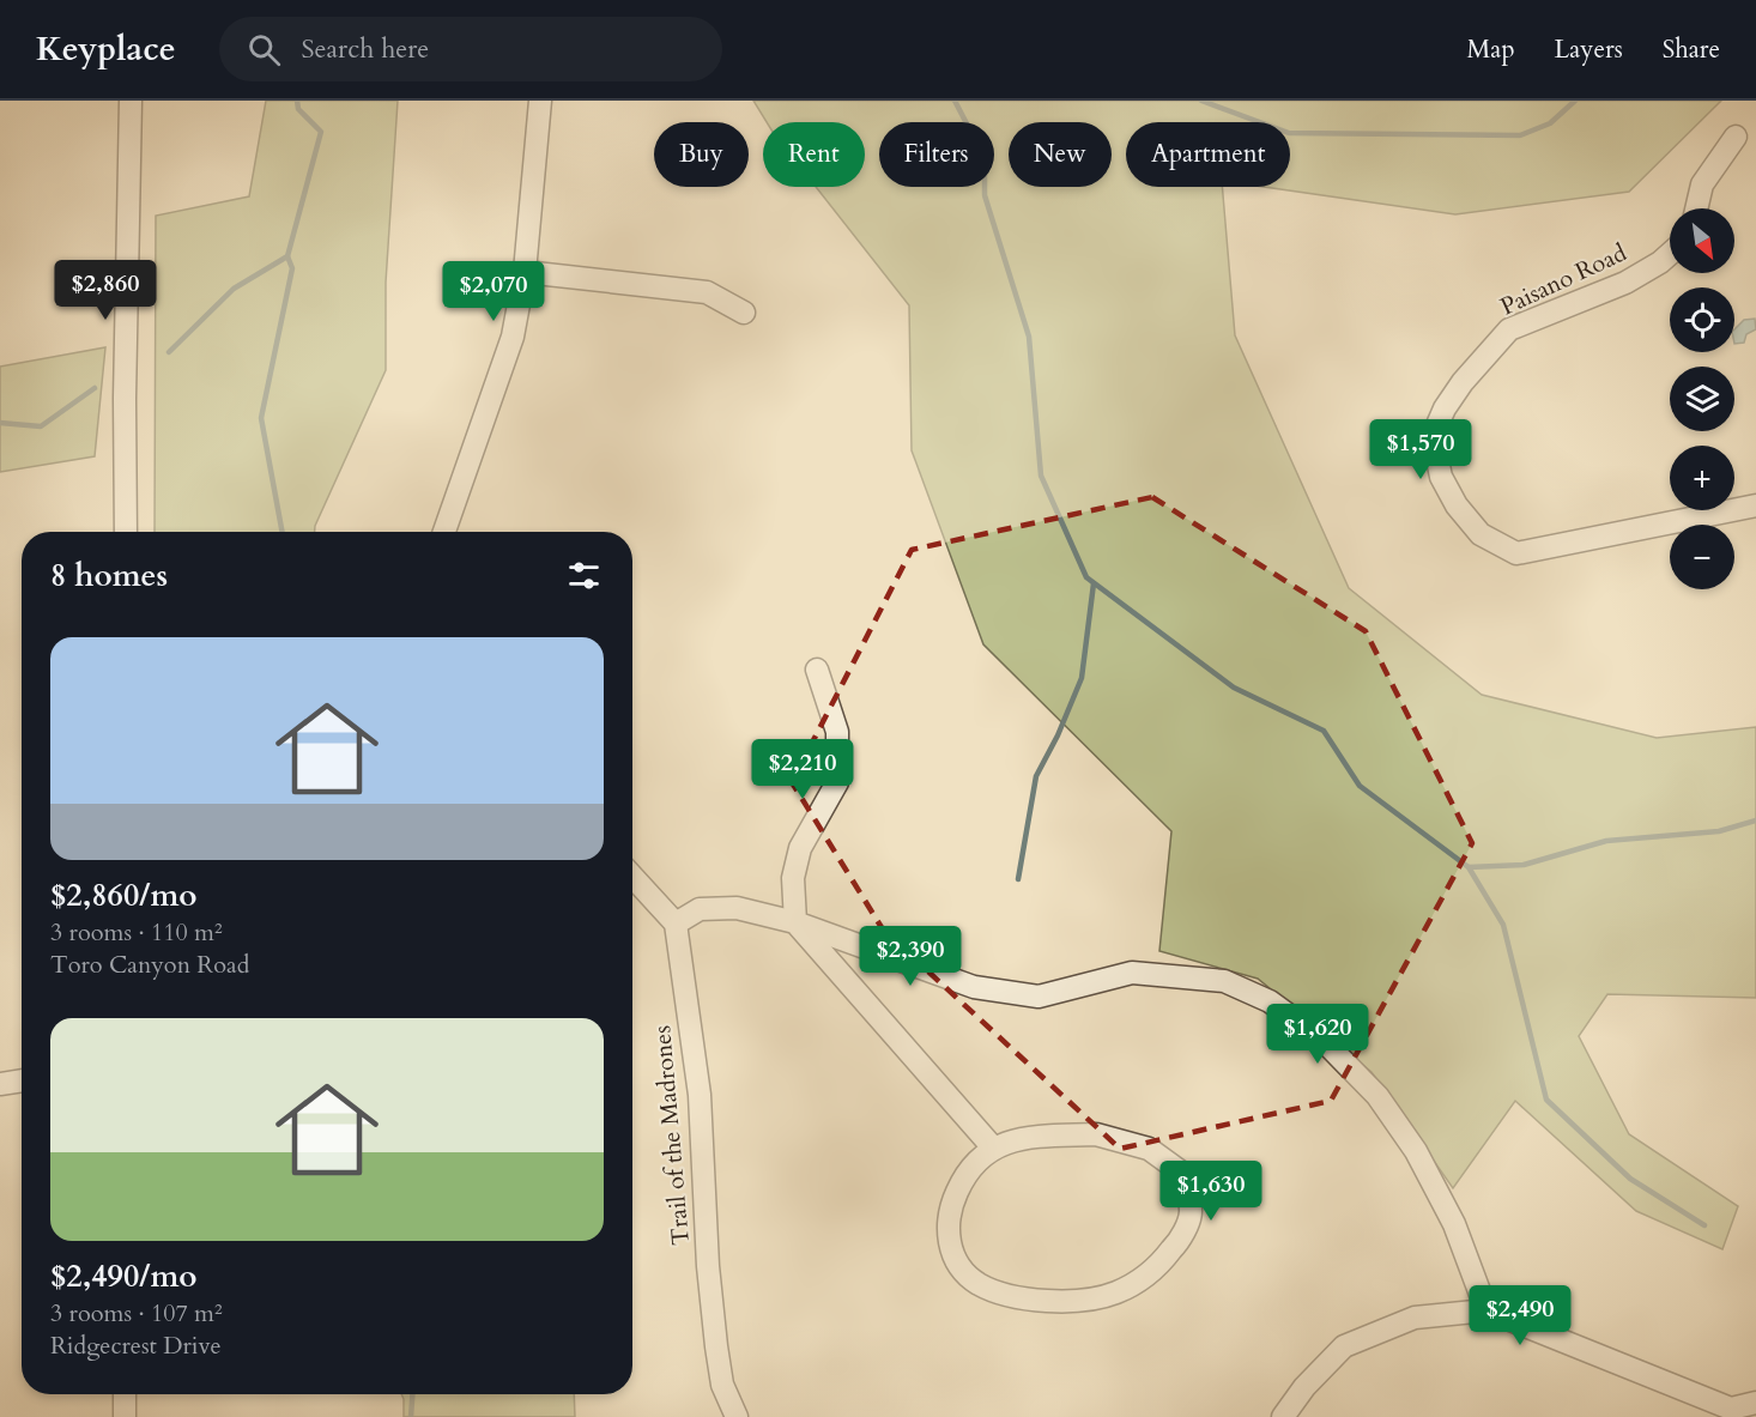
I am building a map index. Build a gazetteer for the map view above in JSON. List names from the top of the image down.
{
  "streets": {
    "street": ["Paisano Road", "Trail of the Madrones"]
  },
  "north": "bottom right",
  "page": {
    "header": "Keyplace",
    "search": "Search here",
    "nav": ["Map", "Layers", "Share"],
    "chip": [
      "Buy",
      "Rent",
      "Filters",
      "New",
      "Apartment"
    ],
    "map_buttons": ["+", "−"],
    "price": [
      "$2,860",
      "$2,070",
      "$1,570",
      "$2,210",
      "$2,390",
      "$1,620",
      "$1,630",
      "$2,490"
    ],
    "heading": "8 homes",
    "list": [
      {
        "name": "$2,860/mo",
        "note": "3 rooms · 110 m² · Toro Canyon Road"
      },
      {
        "name": "$2,490/mo",
        "note": "3 rooms · 107 m² · Ridgecrest Drive"
      }
    ]
  }
}
